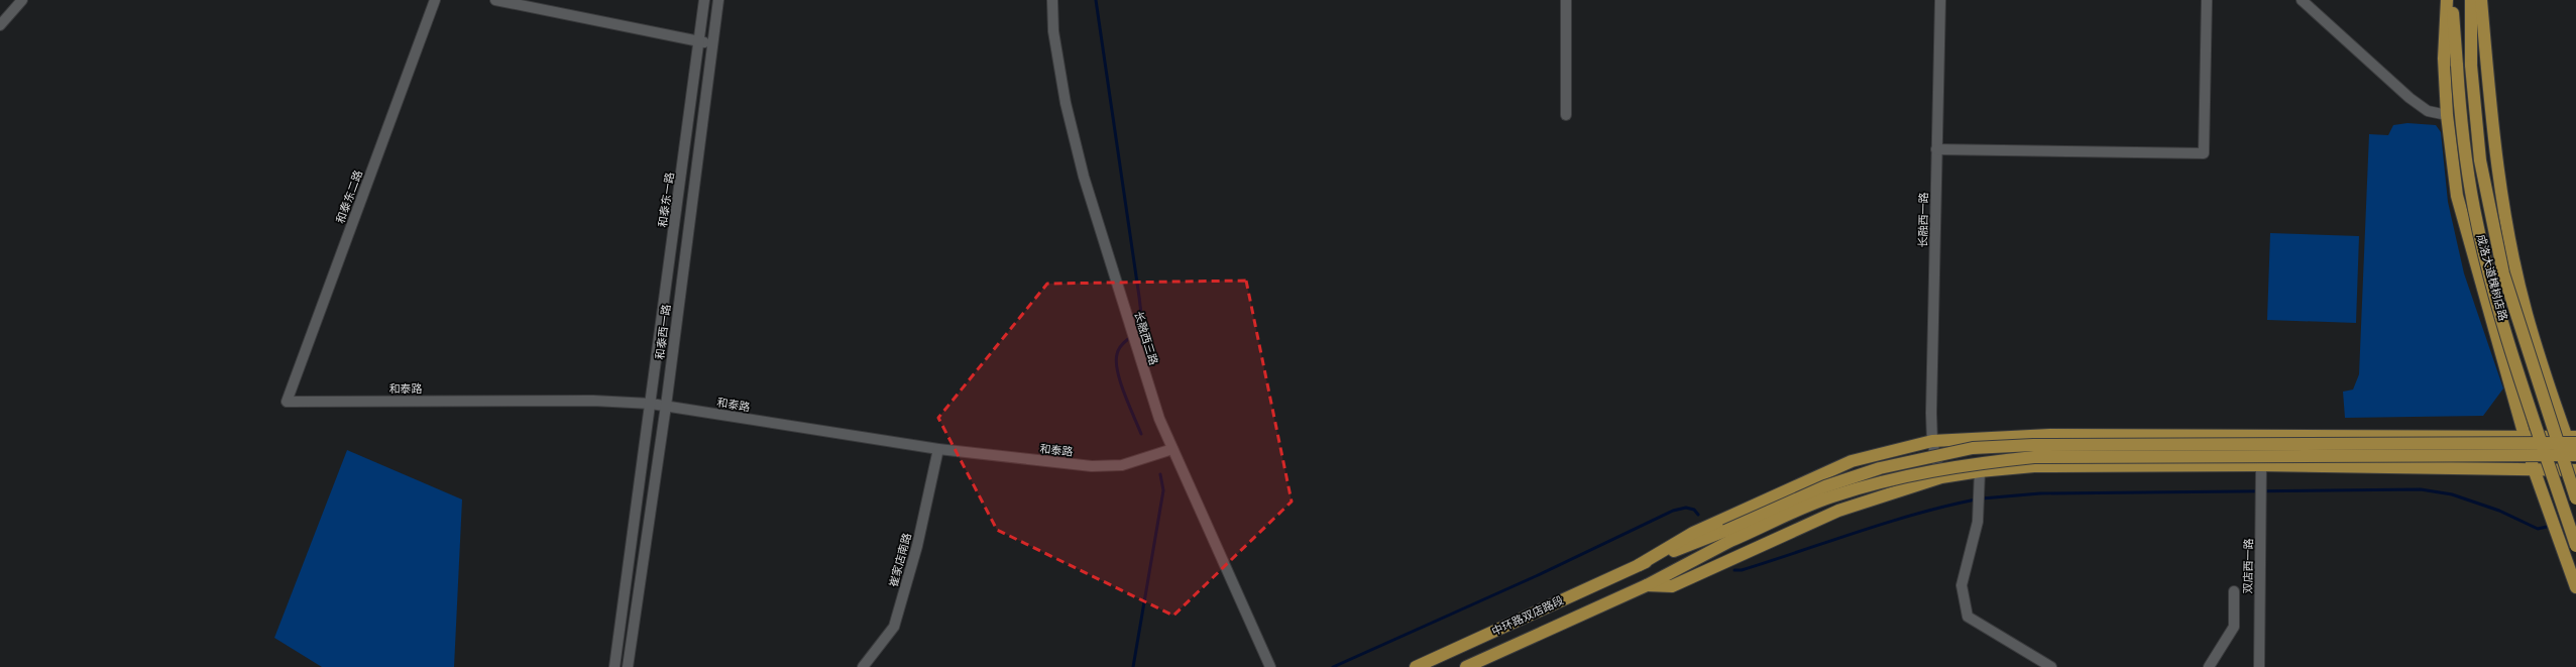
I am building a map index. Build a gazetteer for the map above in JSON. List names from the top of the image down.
{
  "streets": {
    "main road": ["成洛大道槐树店路", "中环路双店路段"],
    "street": [
      "和泰东二路",
      "和泰东一路",
      "长融西一路",
      "和泰西一路",
      "长融西三路",
      "和泰路",
      "崔家店南路",
      "双店西一路"
    ]
  },
  "crossings": [
    ["和泰东二路", "和泰路"],
    ["和泰东一路", "和泰路"],
    ["和泰西一路", "和泰路"],
    ["长融西三路", "和泰路"],
    ["和泰路", "崔家店南路"]
  ]
}
